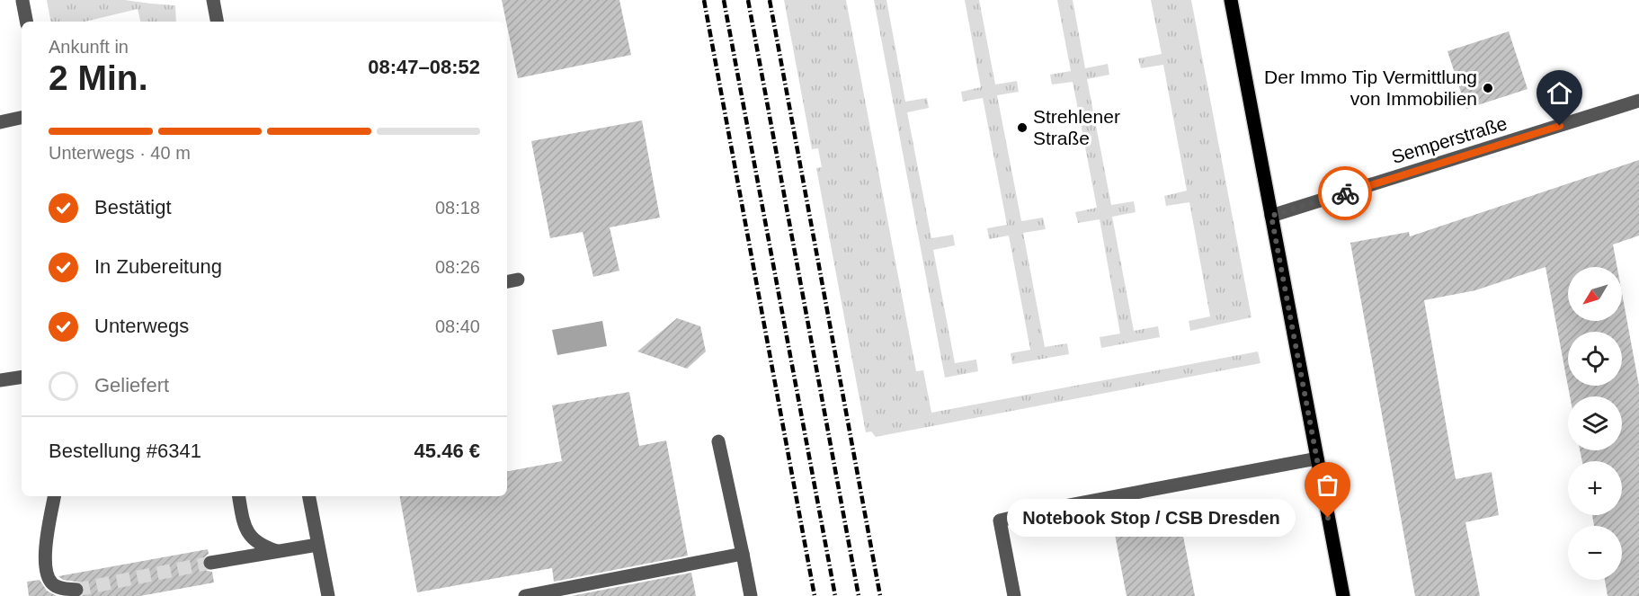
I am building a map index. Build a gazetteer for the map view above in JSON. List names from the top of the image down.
{
  "streets": {
    "street": ["Semperstraße"]
  },
  "places": ["Der Immo Tip Vermittlung von Immobilien", "Strehlener Straße", "Notebook Stop / CSB Dresden"],
  "north": "bottom left",
  "page": {
    "heading": ["2 Min.", "Ankunft in", "08:47–08:52"],
    "panel": ["Bestellung #6341", "45.46 €"],
    "bar": "Unterwegs · 40 m",
    "list": [
      ["Bestätigt", "08:18"],
      ["In Zubereitung", "08:26"],
      ["Unterwegs", "08:40"],
      "Geliefert"
    ],
    "map_buttons": ["+", "−"],
    "bubble": "Notebook Stop / CSB Dresden"
  }
}
